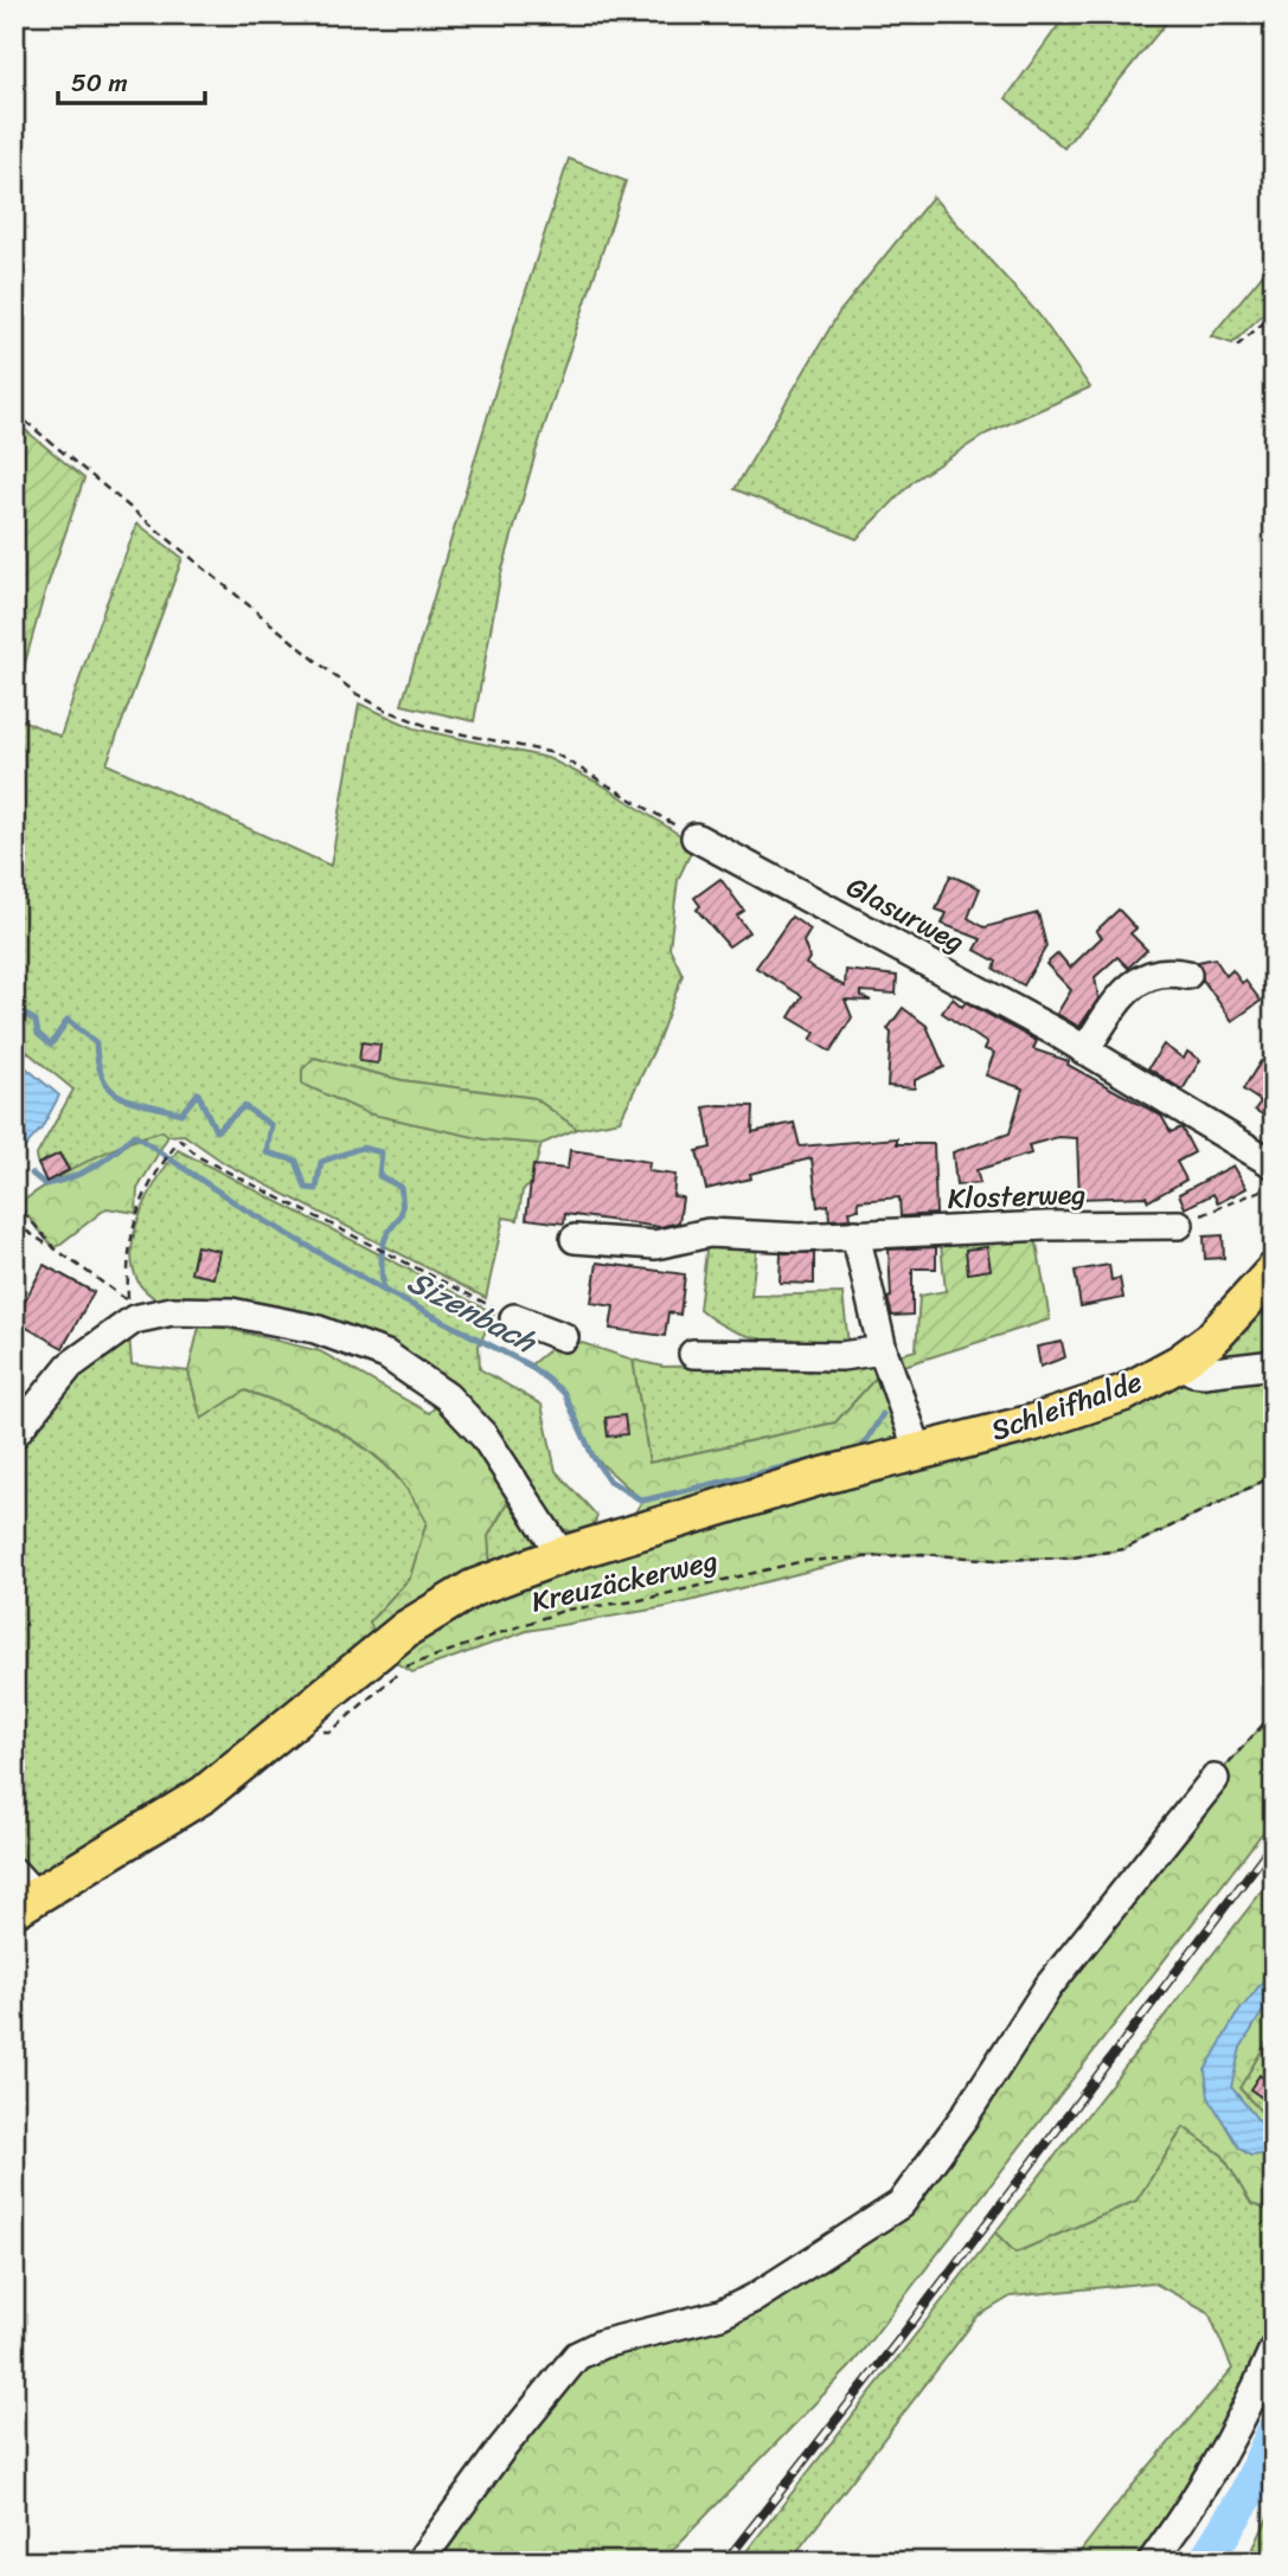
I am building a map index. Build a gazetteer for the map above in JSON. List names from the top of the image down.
{
  "streets": {
    "main road": ["Schleifhalde"],
    "street": ["Glasurweg", "Klosterweg"],
    "path": ["Kreuzäckerweg"]
  },
  "crossings": [
    ["Schleifhalde", "Kreuzäckerweg"]
  ],
  "water": ["Sizenbach"],
  "scale_bar": "50 m"
}
